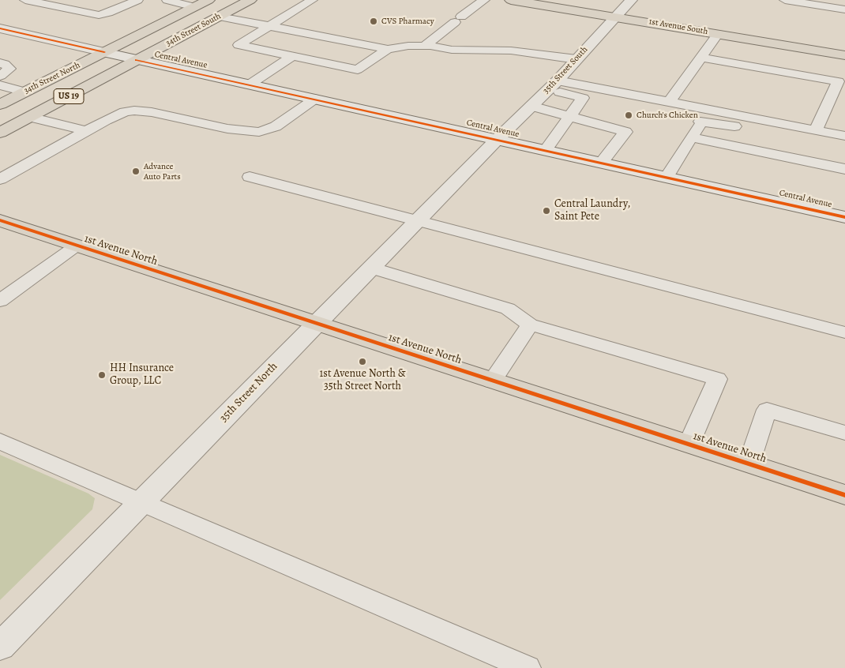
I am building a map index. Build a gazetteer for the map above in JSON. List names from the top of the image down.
{
  "streets": {
    "main road": [
      "1st Avenue South",
      "34th Street South",
      "34th Street North",
      "US 19",
      "1st Avenue North"
    ],
    "street": ["Central Avenue", "35th Street South", "35th Street North"]
  },
  "crossings": [
    ["1st Avenue South", "35th Street South"],
    ["34th Street South", "Central Avenue"],
    ["34th Street South", "34th Street North"],
    ["34th Street South", "US 19"],
    ["Central Avenue", "35th Street South"],
    ["Central Avenue", "34th Street North"],
    ["Central Avenue", "US 19"],
    ["Central Avenue", "35th Street North"],
    ["35th Street South", "35th Street North"],
    ["1st Avenue North", "35th Street North"]
  ],
  "places": [
    "CVS Pharmacy",
    "Church's Chicken",
    "Advance Auto Parts",
    "Central Laundry, Saint Pete",
    "1st Avenue North & 35th Street North",
    "HH Insurance Group, LLC"
  ]
}
